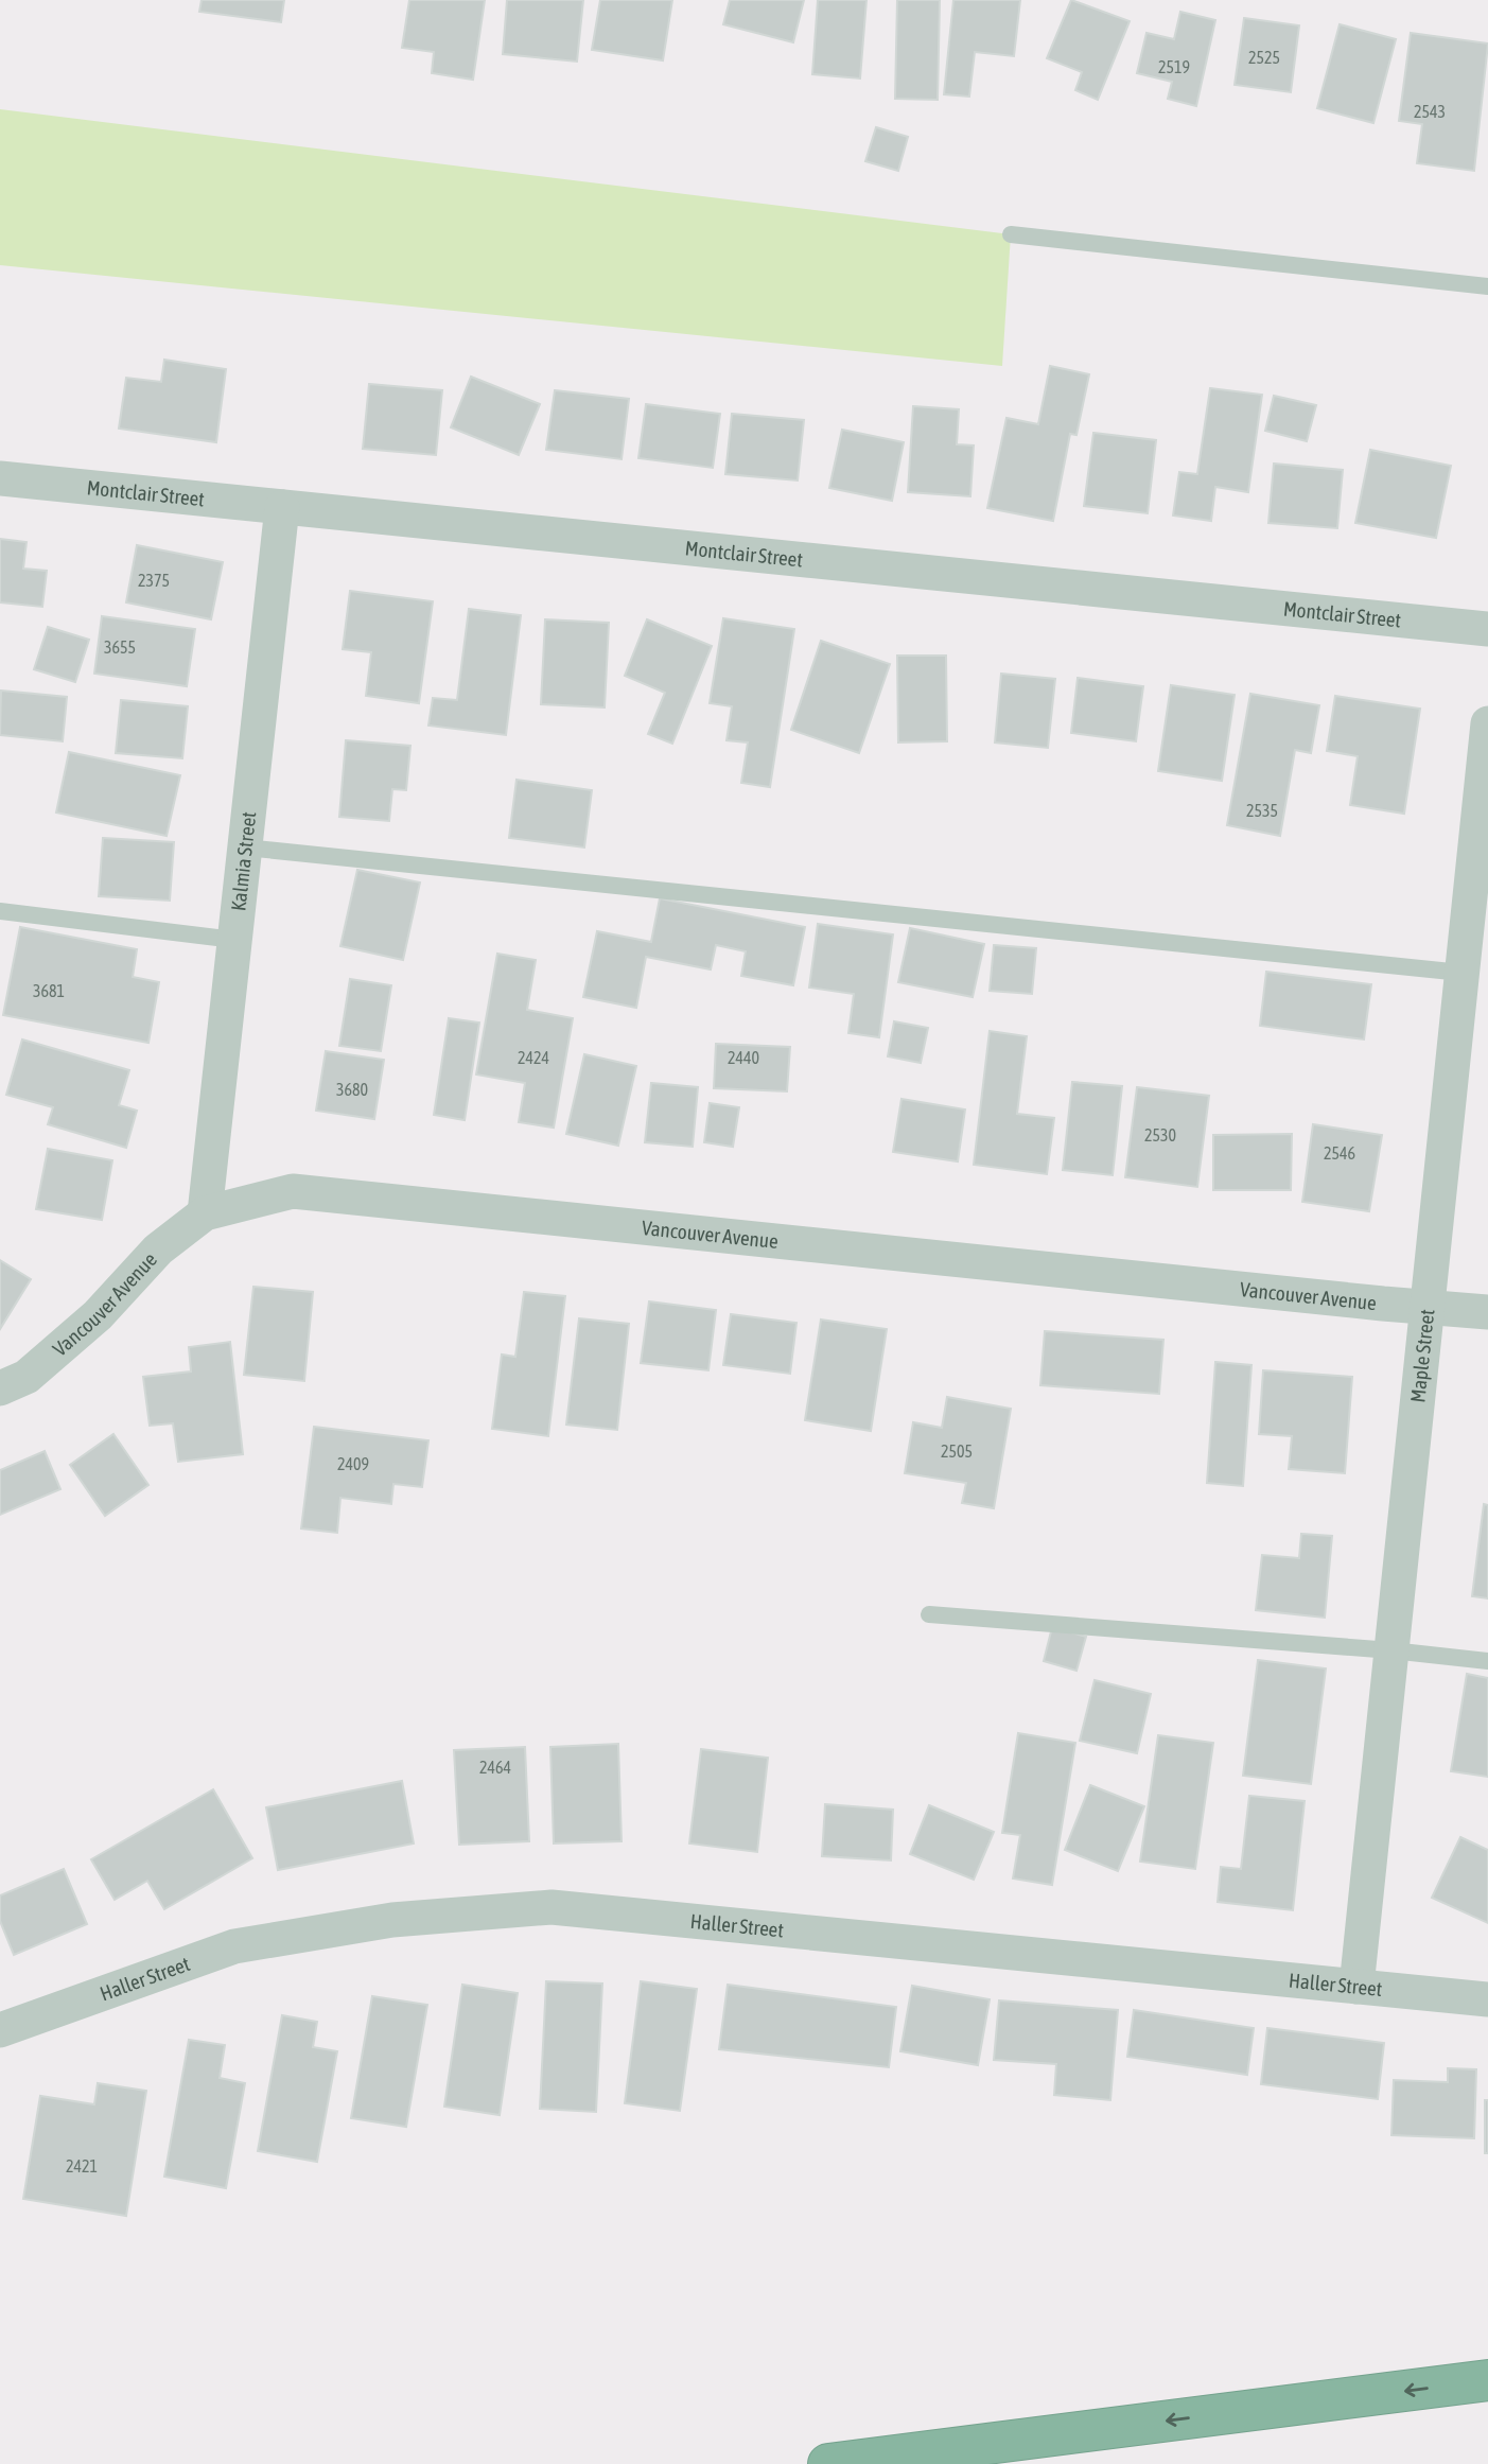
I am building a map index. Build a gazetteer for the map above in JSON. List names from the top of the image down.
{
  "streets": {
    "street": [
      "Montclair Street",
      "Kalmia Street",
      "Vancouver Avenue",
      "Maple Street",
      "Haller Street"
    ]
  },
  "crossings": [
    ["Montclair Street", "Kalmia Street"],
    ["Kalmia Street", "Vancouver Avenue"],
    ["Vancouver Avenue", "Maple Street"],
    ["Maple Street", "Haller Street"]
  ],
  "house_numbers": [
    "2525",
    "2519",
    "2543",
    "2375",
    "3655",
    "2535",
    "3681",
    "2424",
    "2440",
    "3680",
    "2530",
    "2546",
    "2505",
    "2409",
    "2464",
    "2421"
  ]
}
